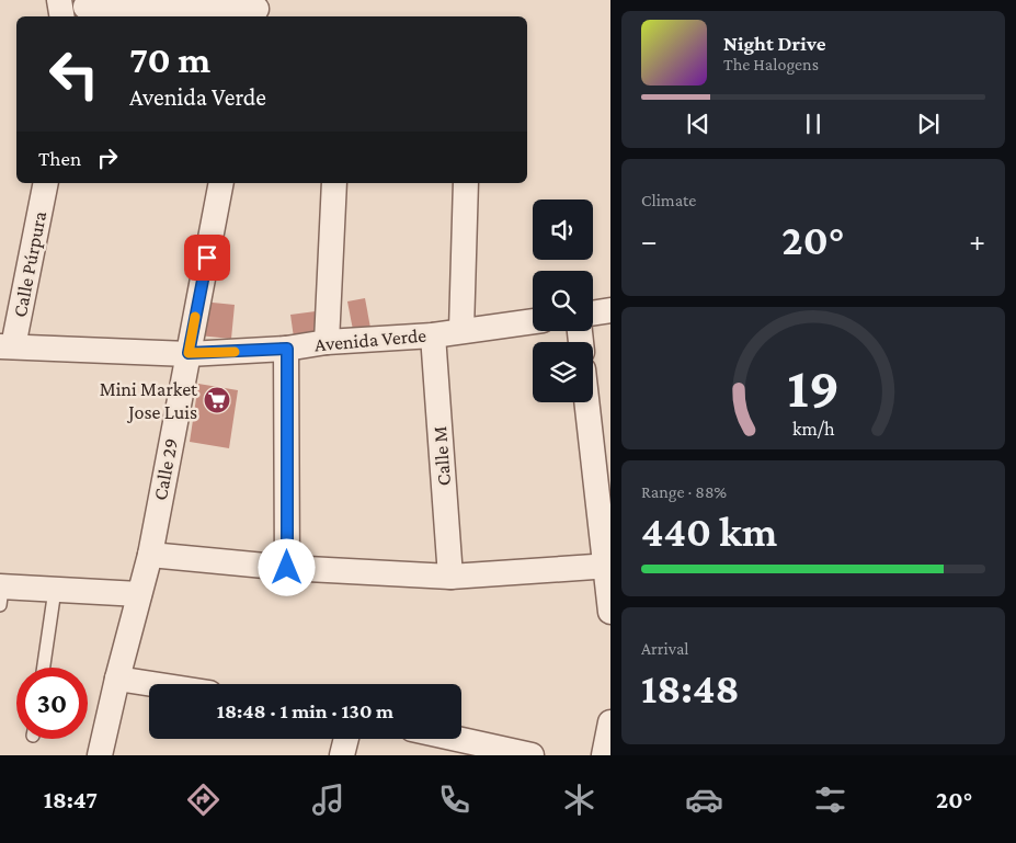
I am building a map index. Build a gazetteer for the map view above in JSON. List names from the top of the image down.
{
  "streets": {
    "street": [
      "Calle Púrpura",
      "Avenida Verde",
      "Calle M",
      "Calle 29"
    ]
  },
  "crossings": [
    ["Calle Púrpura", "Avenida Verde"],
    ["Avenida Verde", "Calle M"],
    ["Avenida Verde", "Calle 29"]
  ],
  "places": {
    "supermarket": ["Mini Market Jose Luis"]
  },
  "page": {
    "turn": ["70 m", "Avenida Verde"],
    "song": ["Night Drive", "The Halogens"],
    "then": "Then",
    "tile": [
      "Climate",
      ["Range · 88%", "440 km"],
      ["Arrival", "18:48"]
    ],
    "heat": ["−", "20°", "+"],
    "limit": "30",
    "trip": "18:48 · 1 min · 130 m",
    "tabs": ["18:47", "20°"],
    "gauge": ["19", "km/h"]
  }
}
